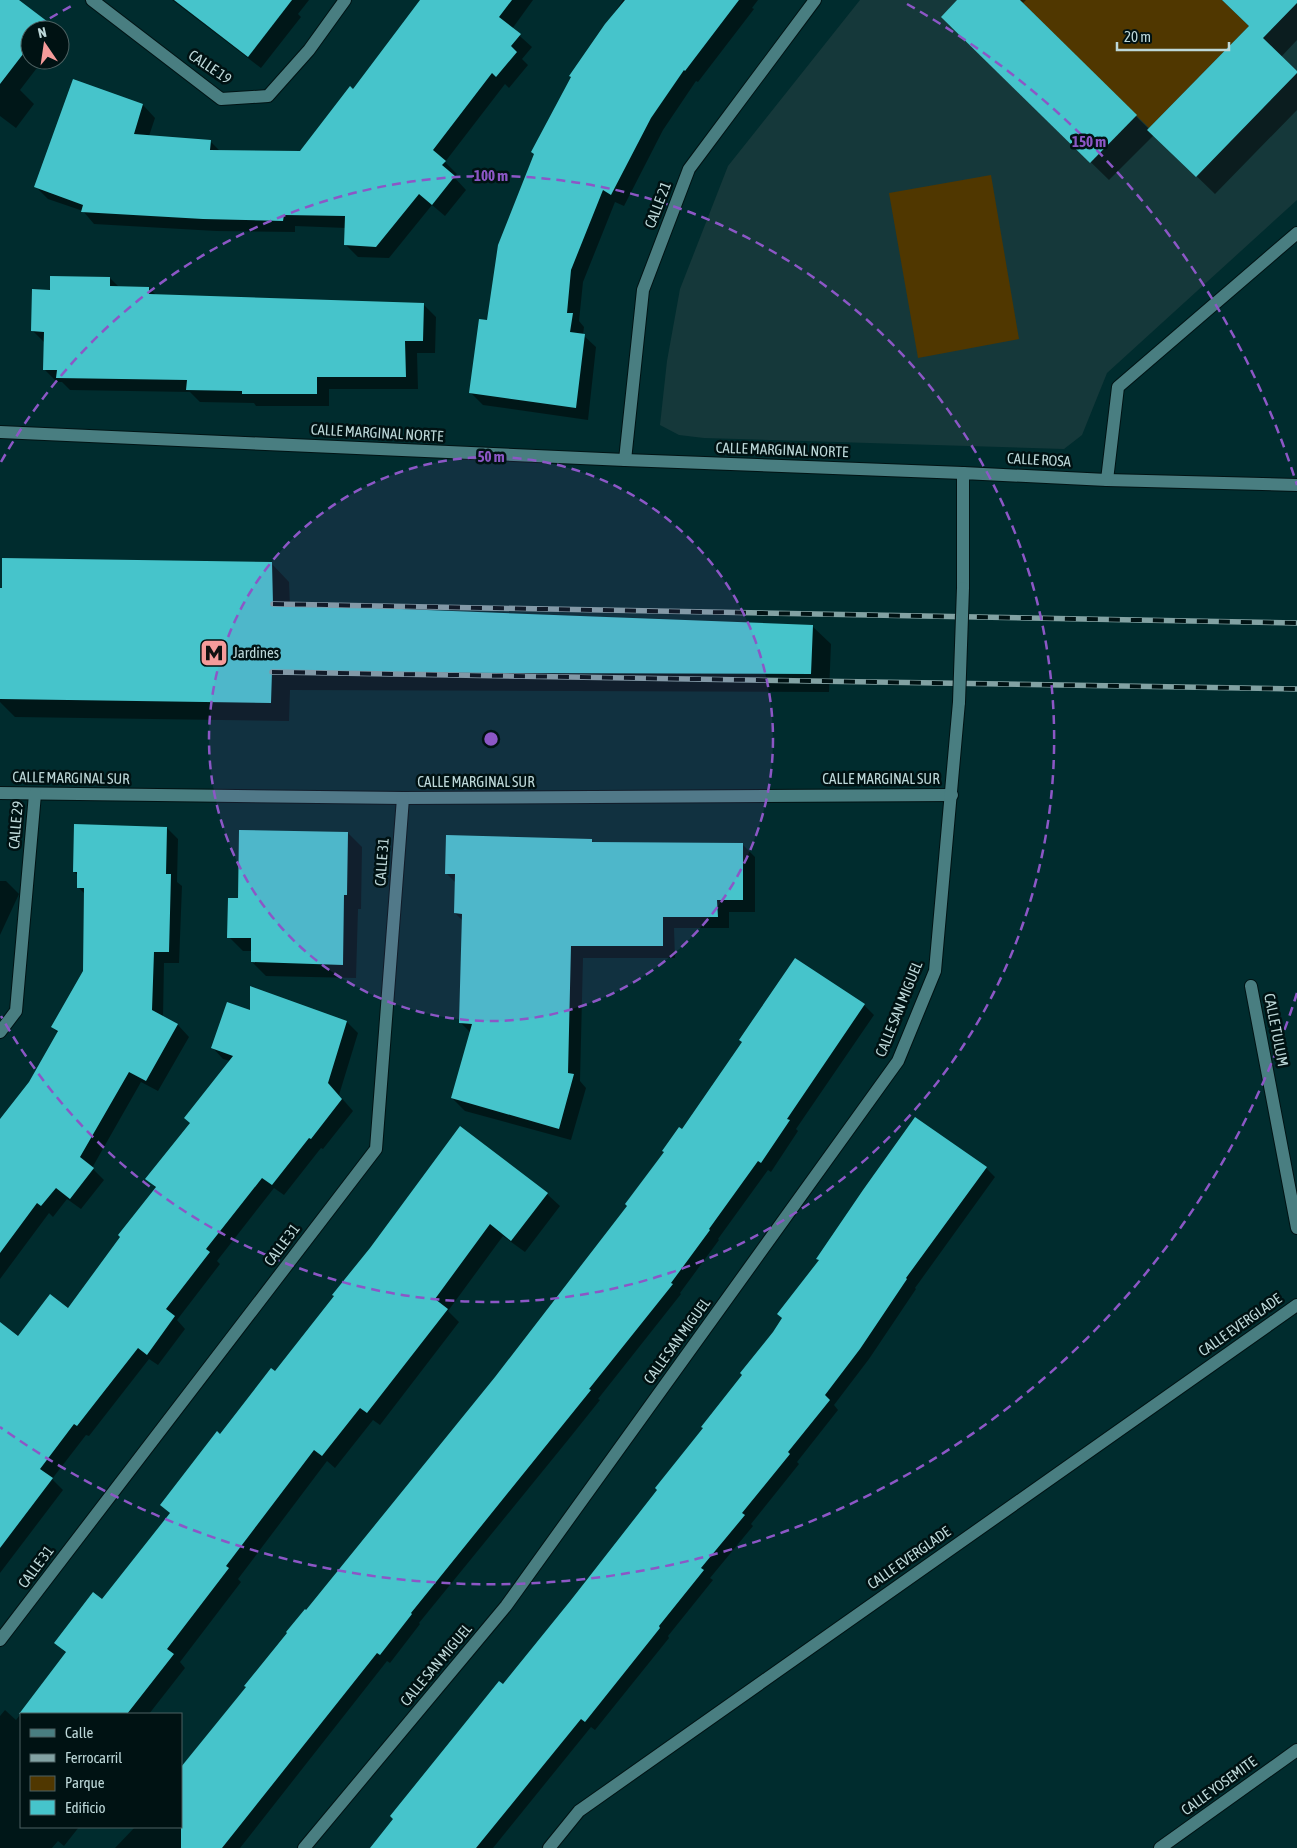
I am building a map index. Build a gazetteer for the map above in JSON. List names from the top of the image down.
{
  "streets": {
    "street": [
      "CALLE 19",
      "CALLE 21",
      "CALLE MARGINAL NORTE",
      "CALLE ROSA",
      "CALLE MARGINAL SUR",
      "CALLE 29",
      "CALLE 31",
      "CALLE SAN MIGUEL",
      "CALLE TULUM",
      "CALLE EVERGLADE",
      "CALLE YOSEMITE"
    ]
  },
  "crossings": [
    ["CALLE 21", "CALLE MARGINAL NORTE"],
    ["CALLE MARGINAL NORTE", "CALLE ROSA"],
    ["CALLE MARGINAL SUR", "CALLE 29"],
    ["CALLE MARGINAL SUR", "CALLE 31"],
    ["CALLE MARGINAL SUR", "CALLE SAN MIGUEL"]
  ],
  "places": {
    "metro station": ["Jardines"]
  },
  "legend": [
    "Calle",
    "Ferrocarril",
    "Parque",
    "Edificio"
  ],
  "scale_bar": "20 m",
  "north": "top",
  "rings": ["150 m", "100 m", "50 m"]
}
